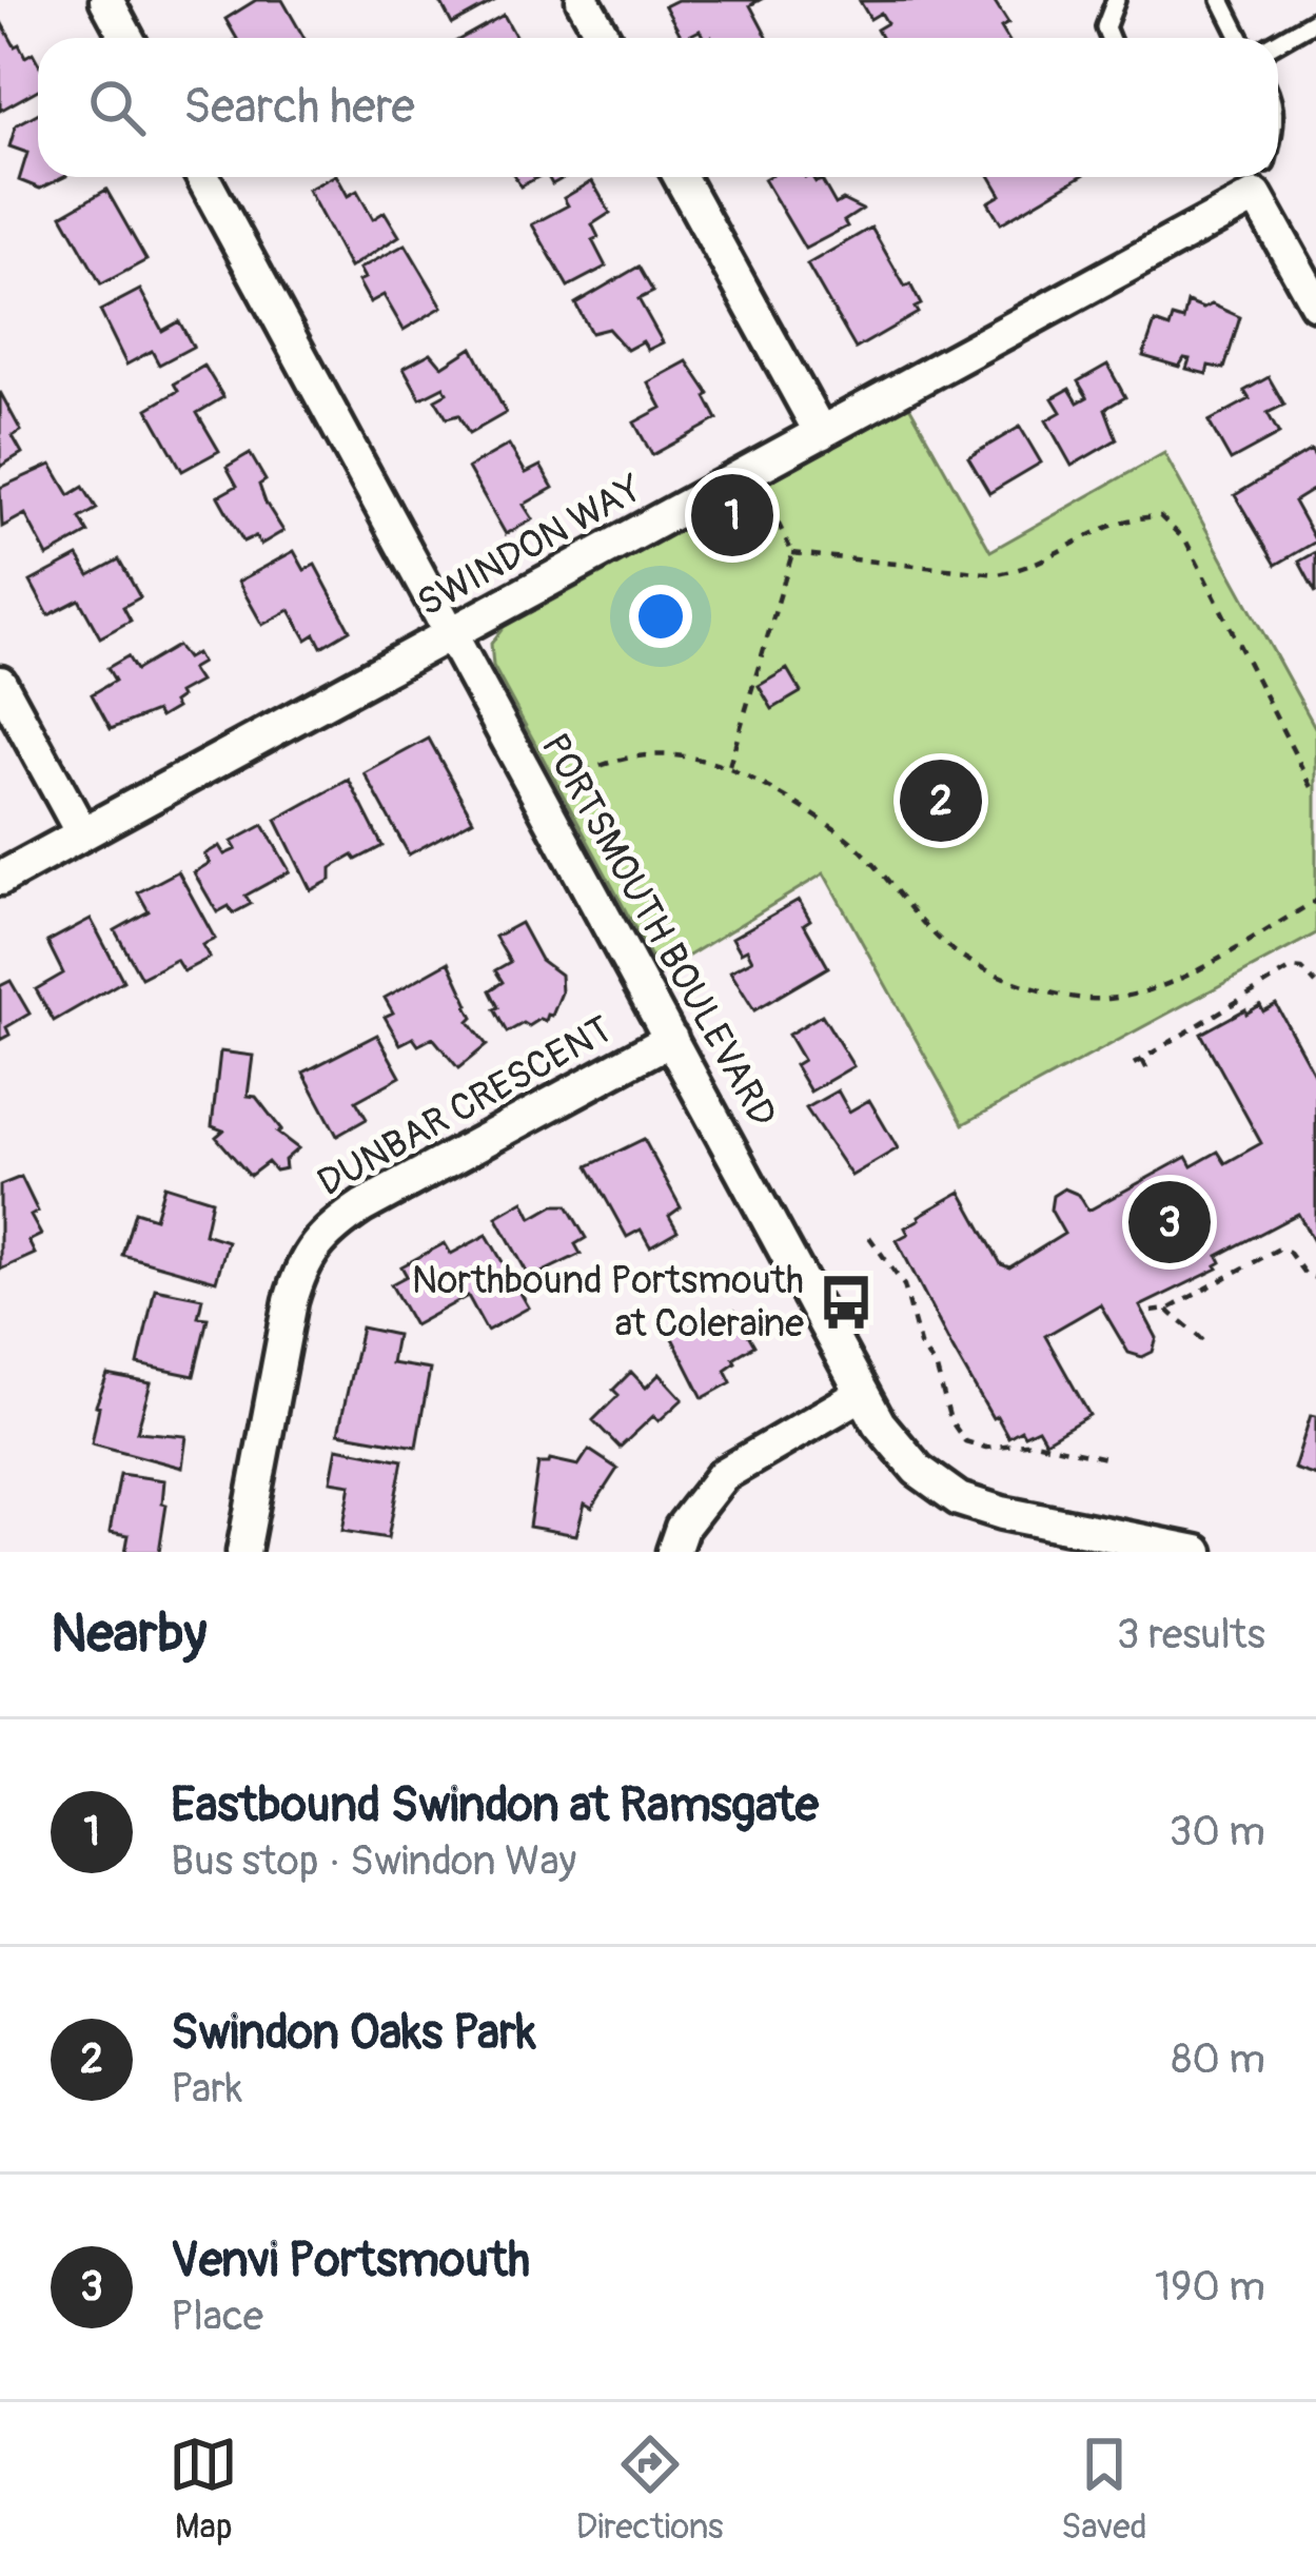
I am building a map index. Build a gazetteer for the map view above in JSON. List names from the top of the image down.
{
  "streets": {
    "street": ["SWINDON WAY", "PORTSMOUTH BOULEVARD", "DUNBAR CRESCENT"]
  },
  "crossings": [
    ["SWINDON WAY", "PORTSMOUTH BOULEVARD"],
    ["PORTSMOUTH BOULEVARD", "DUNBAR CRESCENT"]
  ],
  "places": {
    "bus stop": ["Northbound Portsmouth at Coleraine"]
  },
  "page": {
    "search": "Search here",
    "pins": ["1", "2", "3"],
    "heading": ["Nearby", "3 results"],
    "list": [
      {
        "mark": "1",
        "name": "Eastbound Swindon at Ramsgate",
        "note": "Bus stop · Swindon Way",
        "value": "30 m"
      },
      {
        "mark": "2",
        "name": "Swindon Oaks Park",
        "note": "Park",
        "value": "80 m"
      },
      {
        "mark": "3",
        "name": "Venvi Portsmouth",
        "note": "Place",
        "value": "190 m"
      }
    ],
    "nav": ["Map", "Directions", "Saved"]
  }
}
